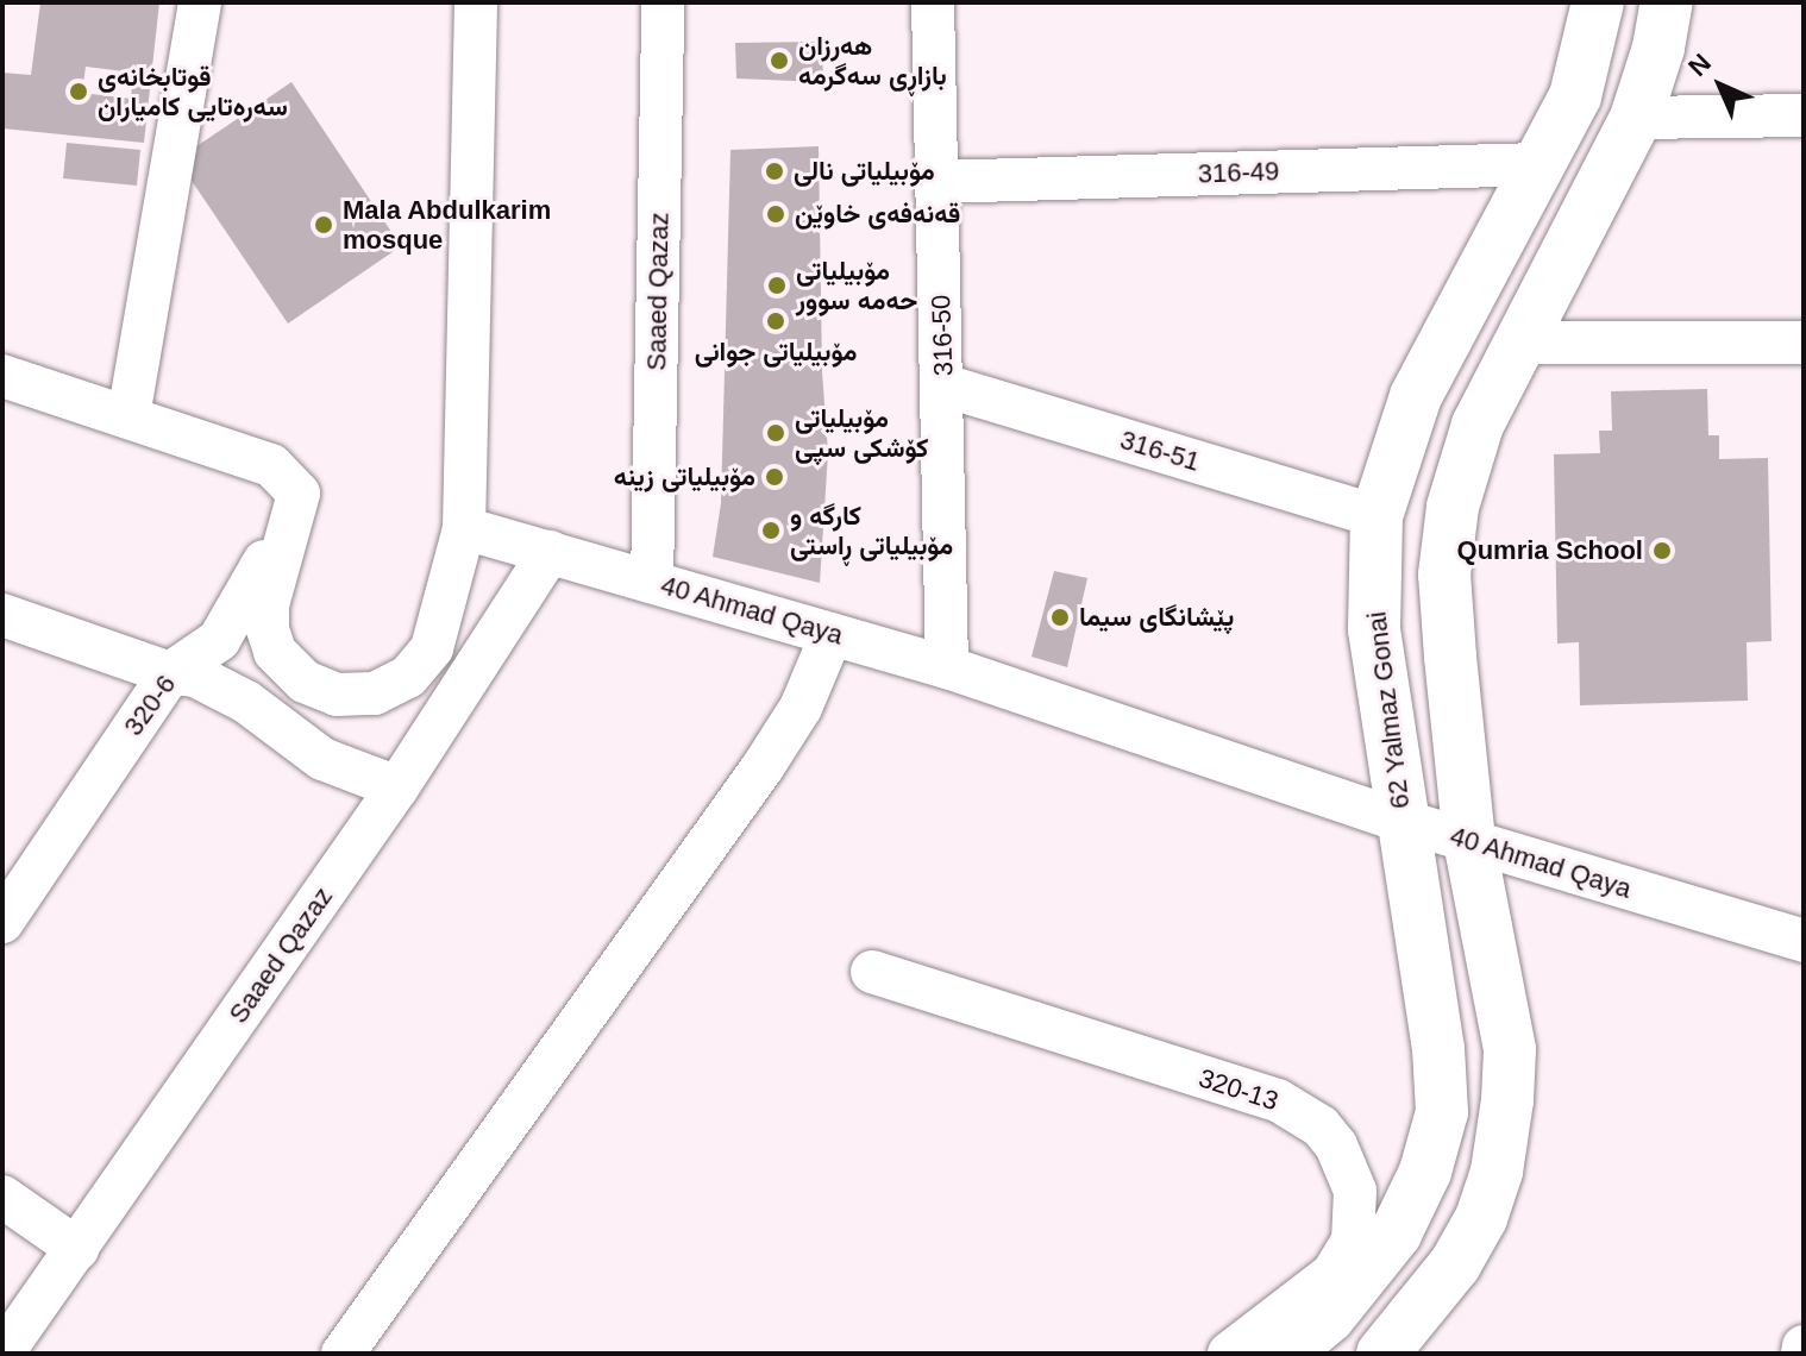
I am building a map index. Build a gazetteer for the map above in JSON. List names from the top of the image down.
{
  "streets": {
    "main road": ["62 Yalmaz Gonai"],
    "street": [
      "316-49",
      "Saaed Qazaz",
      "316-50",
      "316-51",
      "40 Ahmad Qaya",
      "320-6",
      "320-13"
    ]
  },
  "crossings": [
    ["316-49", "316-50"],
    ["316-49", "62 Yalmaz Gonai"],
    ["Saaed Qazaz", "40 Ahmad Qaya"],
    ["316-50", "316-51"],
    ["316-50", "40 Ahmad Qaya"],
    ["316-51", "62 Yalmaz Gonai"],
    ["40 Ahmad Qaya", "62 Yalmaz Gonai"]
  ],
  "places": [
    "هەرزان بازاڕی سەگرمە",
    "قوتابخانەی سەرەتایی کامیاران",
    "مۆبیلیاتی نالی",
    "قەنەفەی خاوێن",
    "Mala Abdulkarim mosque",
    "مۆبیلیاتی حەمە سوور",
    "مۆبیلیاتی جوانی",
    "مۆبیلیاتی کۆشکی سپی",
    "مۆبیلیاتی زینە",
    "کارگە و مۆبیلیاتی ڕاستی",
    "Qumria School",
    "پێشانگای سیما"
  ],
  "north": "top left"
}
